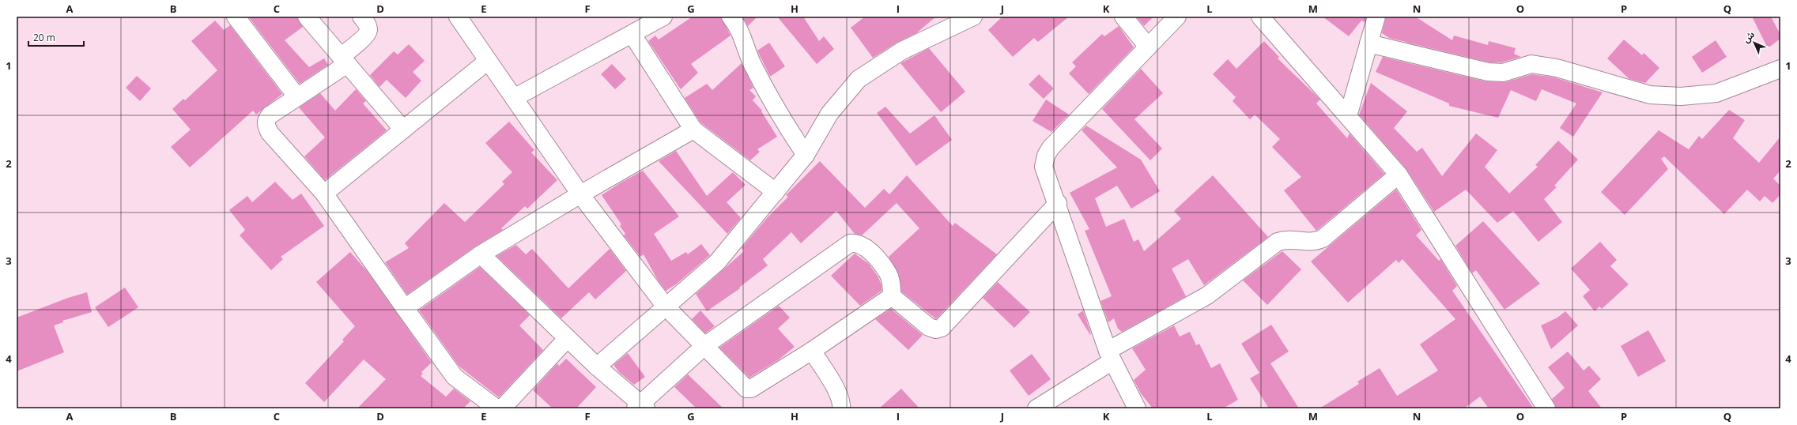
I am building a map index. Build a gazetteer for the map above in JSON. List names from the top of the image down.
{
  "scale_bar": "20 m",
  "north": "top left",
  "grid": {
    "columns": [
      "A",
      "B",
      "C",
      "D",
      "E",
      "F",
      "G",
      "H",
      "I",
      "J",
      "K",
      "L",
      "M",
      "N",
      "O",
      "P",
      "Q"
    ],
    "rows": [
      "1",
      "2",
      "3",
      "4"
    ]
  }
}
